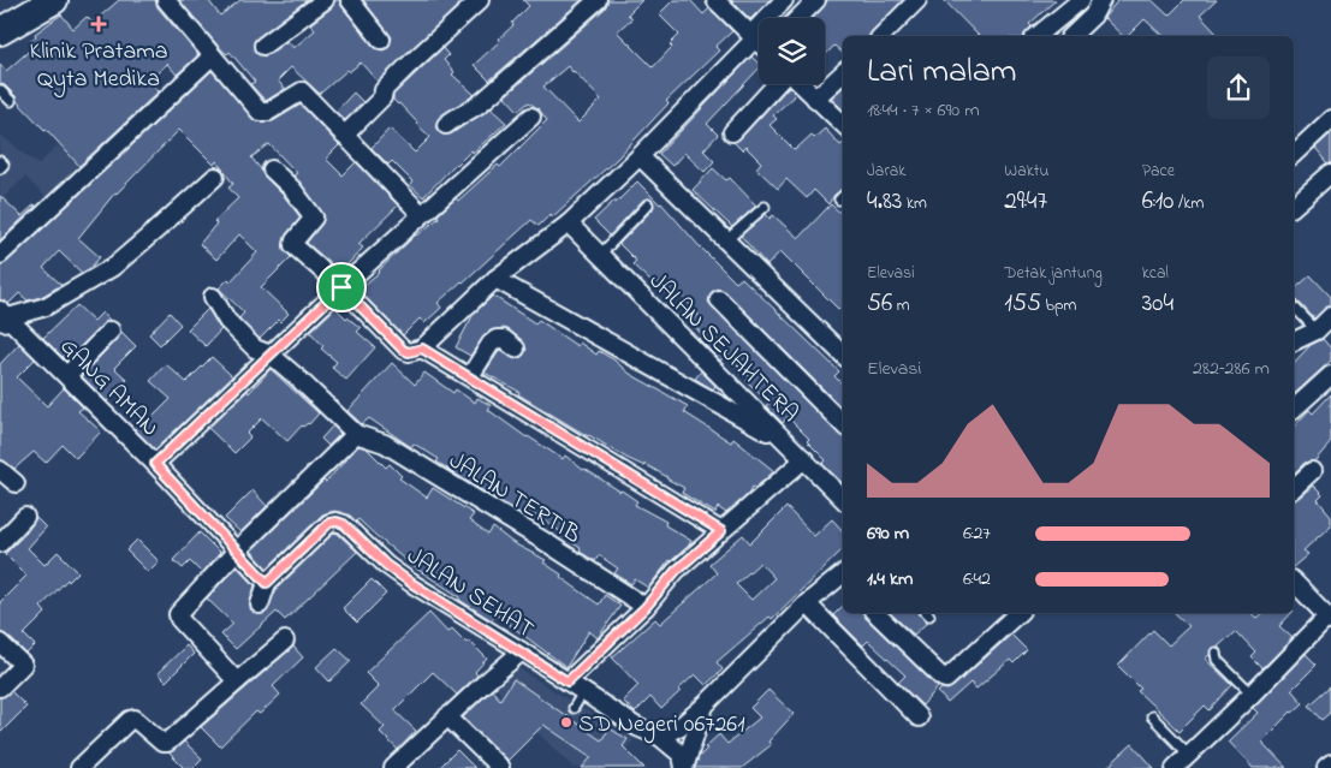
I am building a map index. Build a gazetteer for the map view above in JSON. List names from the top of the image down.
{
  "streets": {
    "street": [
      "JALAN SEJAHTERA",
      "GANG AMAN",
      "JALAN TERTIB",
      "JALAN SEHAT"
    ]
  },
  "places": {
    "health": ["Klinik Pratama Qyta Medika"],
    "other": ["SD Negeri 067261"]
  },
  "page": {
    "heading": ["Lari malam", "18:44 · 7 × 690 m"],
    "stats": [
      ["Jarak", "4.83 km"],
      ["Waktu", "29:47"],
      ["Pace", "6:10 /km"],
      ["Elevasi", "56 m"],
      ["Detak jantung", "155 bpm"],
      ["kcal", "304"]
    ],
    "chart": ["Elevasi", "282–286 m"],
    "list": [
      {
        "name": "690 m",
        "note": "6:27"
      },
      {
        "name": "1.4 km",
        "note": "6:42"
      }
    ]
  }
}
